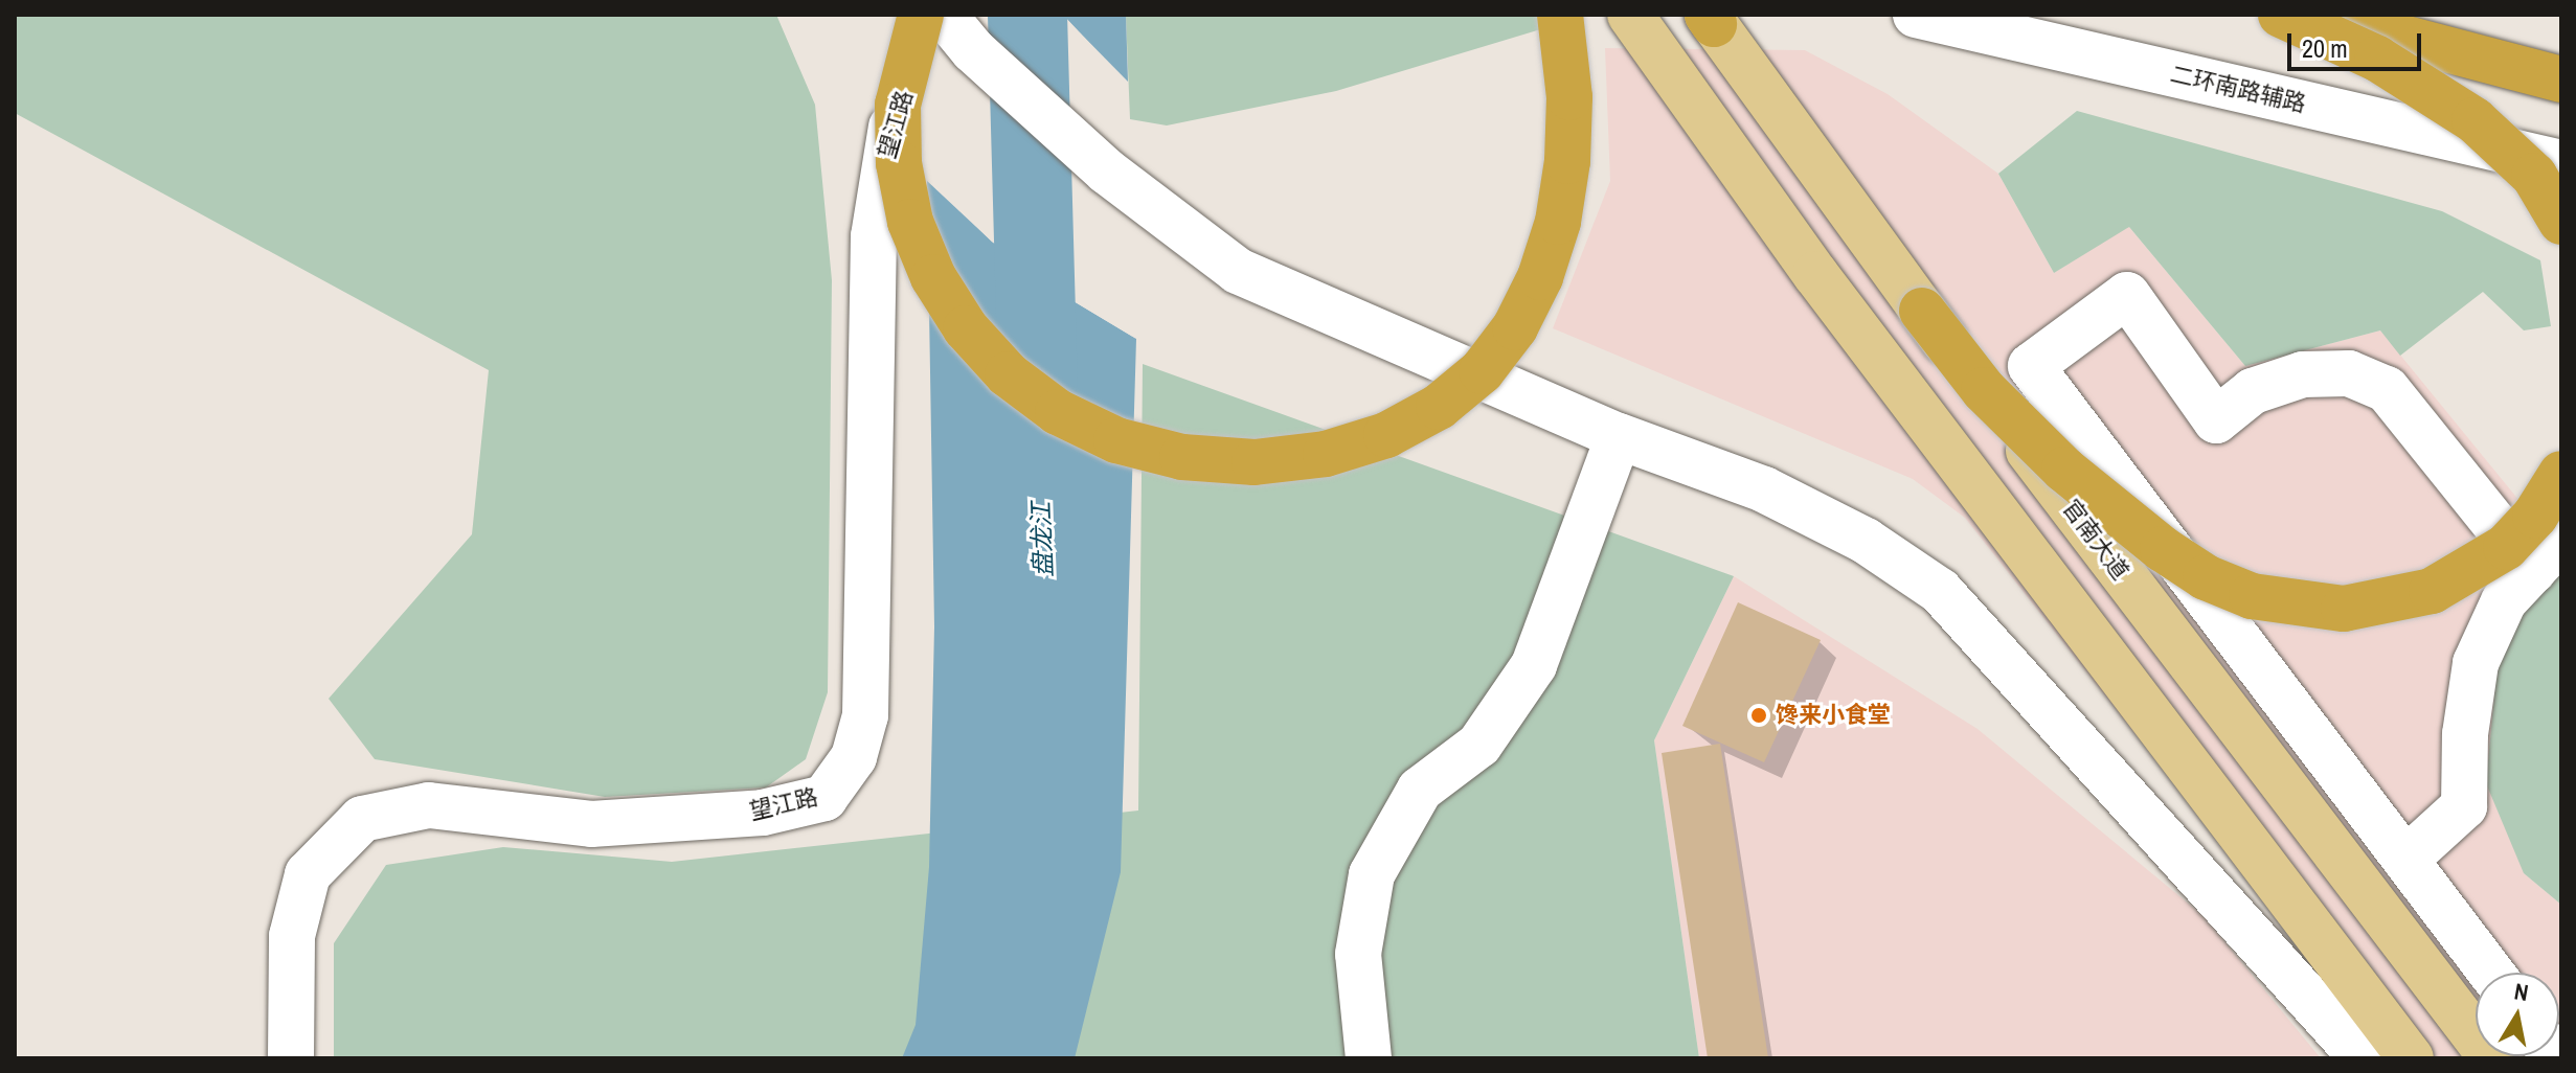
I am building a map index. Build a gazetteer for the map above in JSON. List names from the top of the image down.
{
  "streets": {
    "main road": ["官南大道"],
    "street": ["二环南路辅路", "望江路"]
  },
  "water": ["盘龙江"],
  "places": ["馋来小食堂"],
  "scale_bar": "20 m",
  "north": "top"
}
